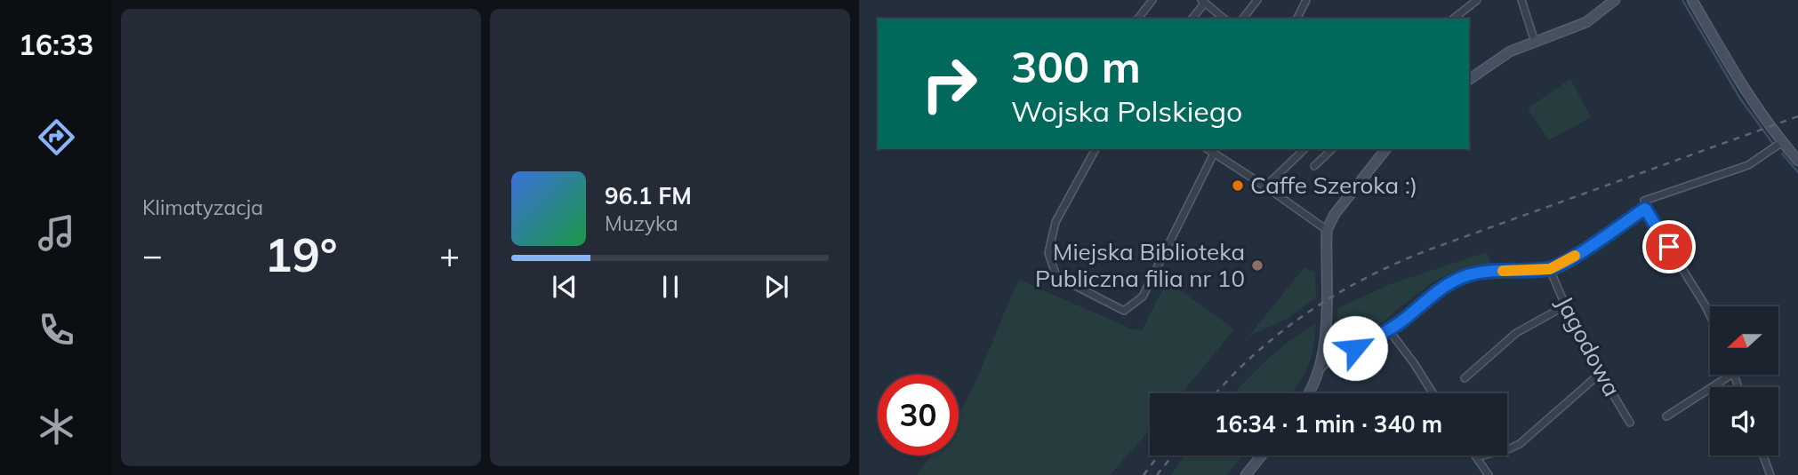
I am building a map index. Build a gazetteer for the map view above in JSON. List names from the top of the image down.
{
  "streets": {
    "street": ["Jagodowa"]
  },
  "places": ["Caffe Szeroka :)", "Miejska Biblioteka Publiczna filia nr 10"],
  "north": "left",
  "page": {
    "tabs": "16:33",
    "tile": "Klimatyzacja",
    "turn": ["300 m", "Wojska Polskiego"],
    "song": ["96.1 FM", "Muzyka"],
    "heat": ["−", "19°", "+"],
    "limit": "30",
    "trip": "16:34 · 1 min · 340 m"
  }
}
